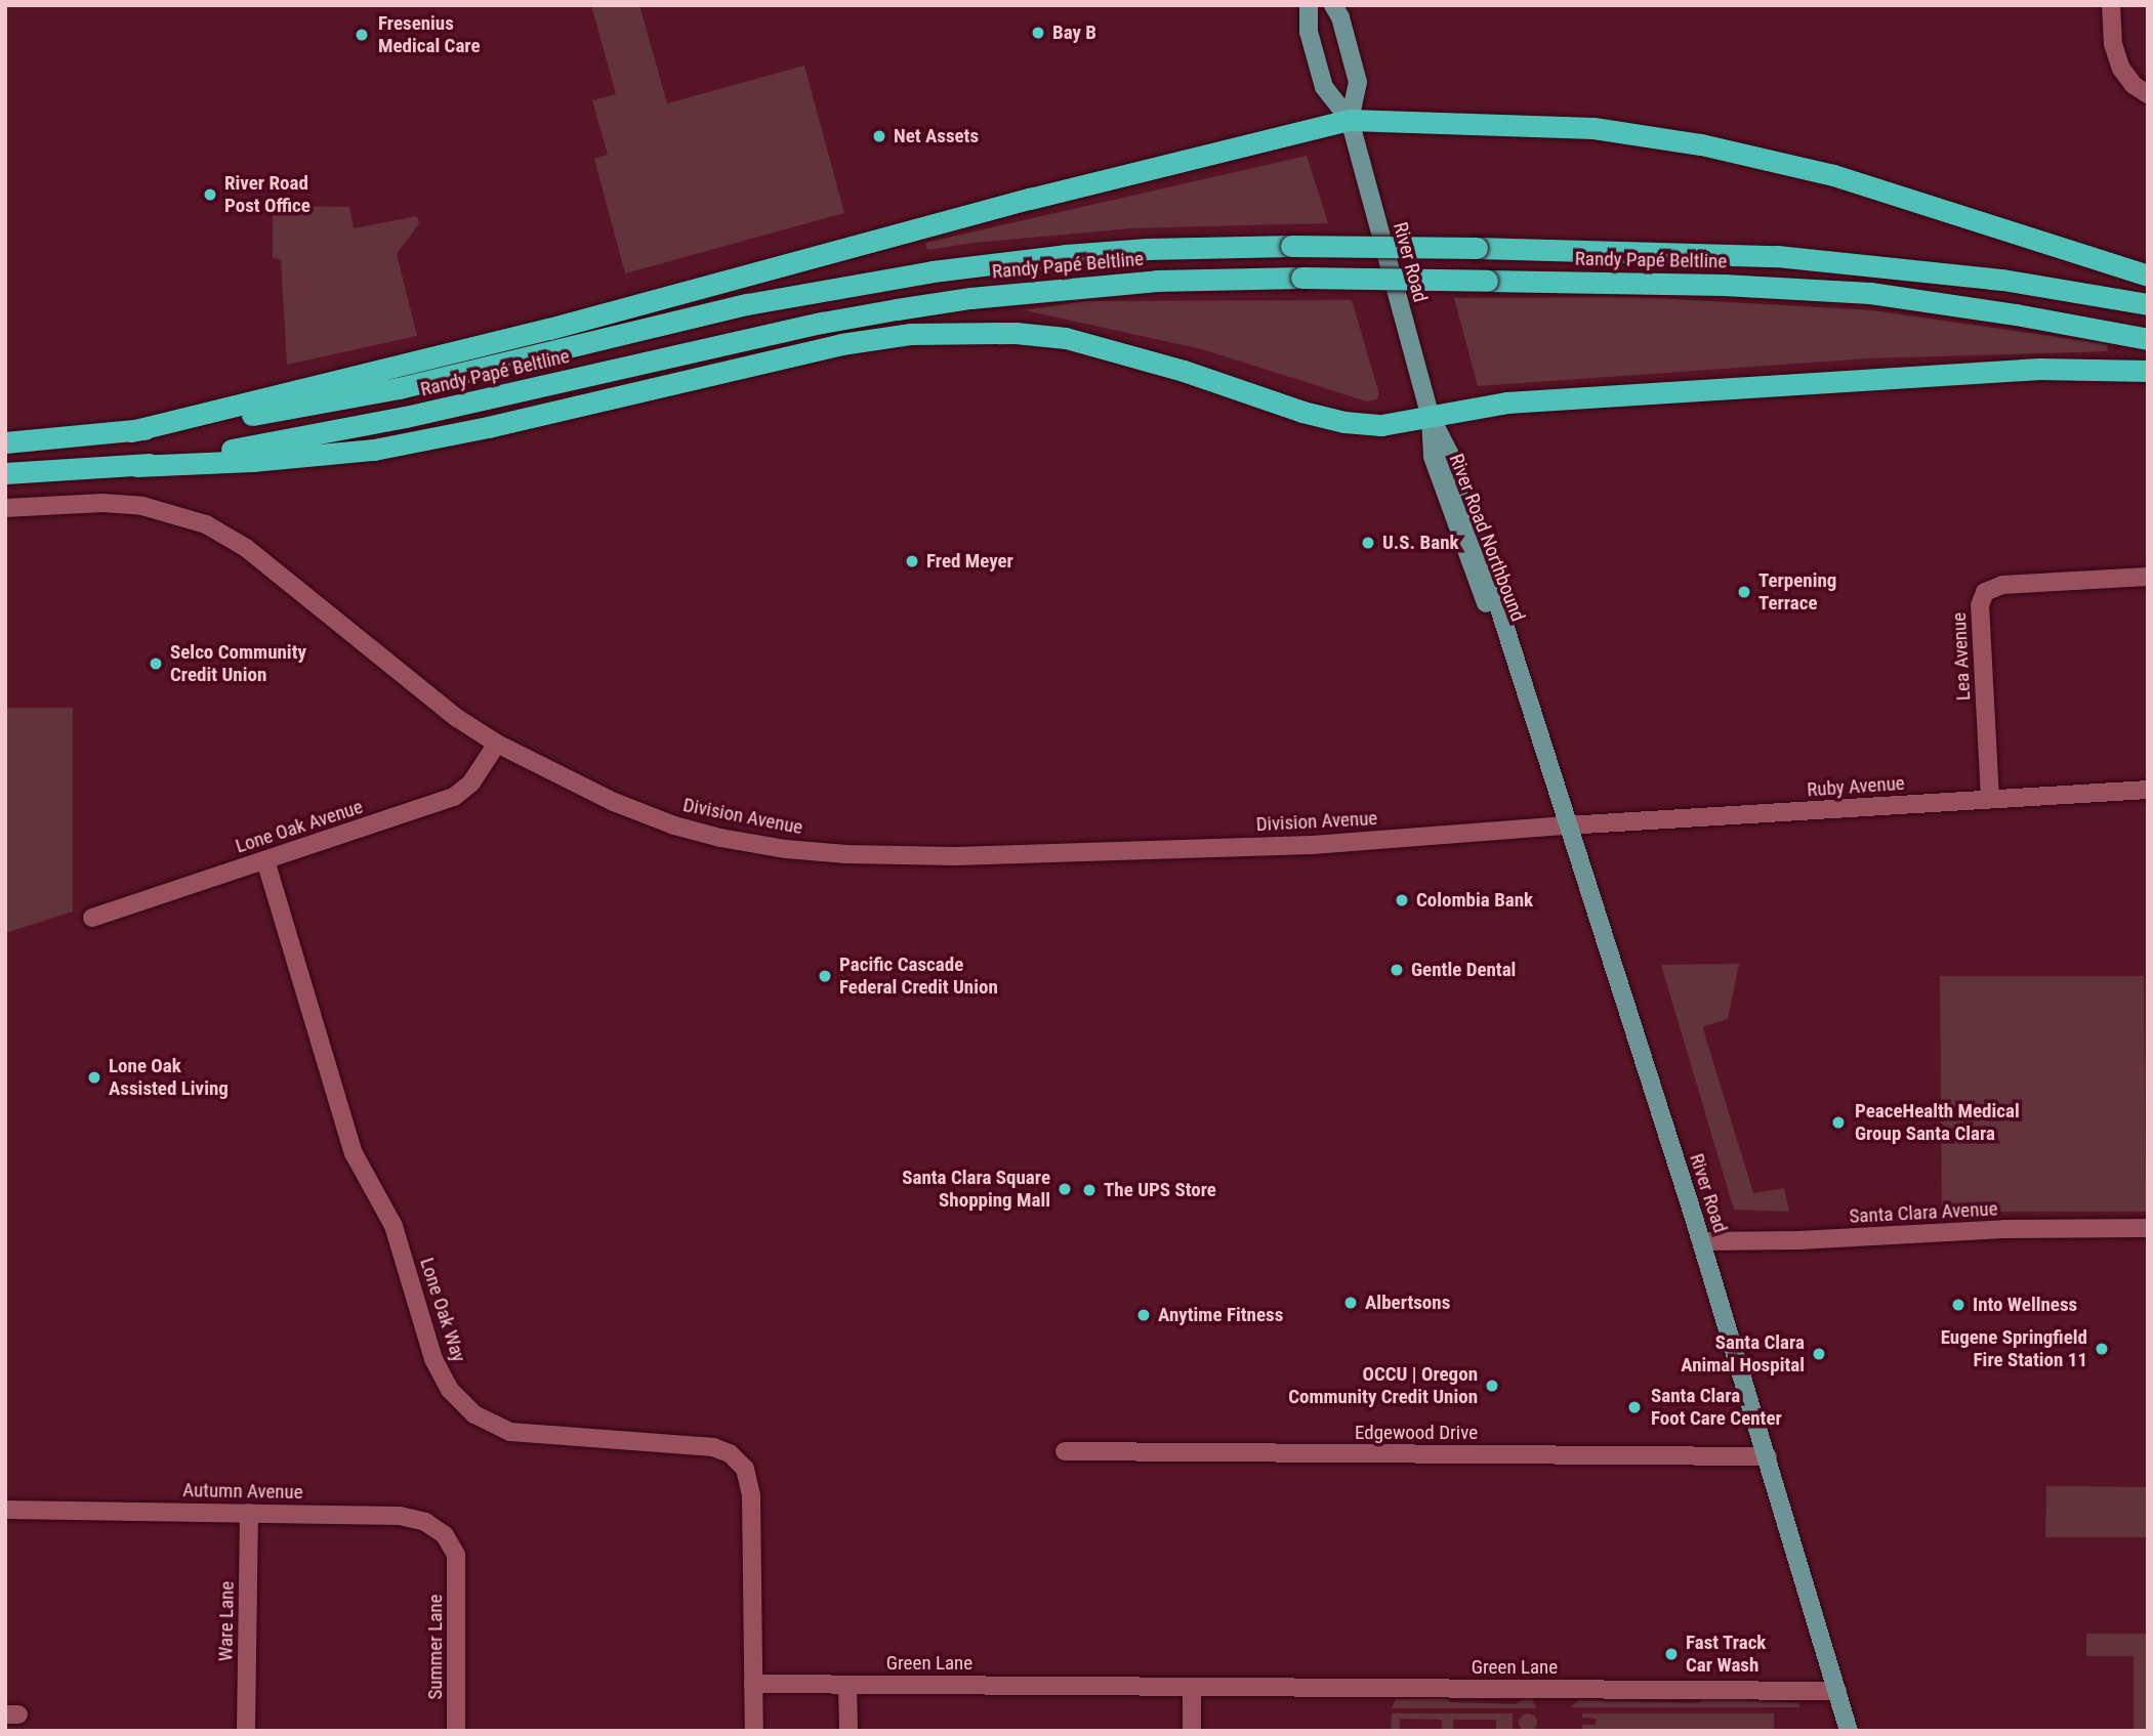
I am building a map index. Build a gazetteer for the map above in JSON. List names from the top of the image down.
{
  "streets": {
    "highway": ["Randy Papé Beltline"],
    "main road": ["River Road", "River Road Northbound"],
    "street": [
      "Lea Avenue",
      "Ruby Avenue",
      "Division Avenue",
      "Lone Oak Avenue",
      "Santa Clara Avenue",
      "Lone Oak Way",
      "Edgewood Drive",
      "Autumn Avenue",
      "Ware Lane",
      "Summer Lane",
      "Green Lane"
    ]
  },
  "crossings": [
    ["River Road", "River Road Northbound"],
    ["River Road", "Ruby Avenue"],
    ["River Road", "Division Avenue"],
    ["River Road", "Santa Clara Avenue"],
    ["River Road", "Edgewood Drive"],
    ["River Road", "Green Lane"],
    ["Lea Avenue", "Ruby Avenue"],
    ["Ruby Avenue", "Division Avenue"],
    ["Division Avenue", "Lone Oak Avenue"],
    ["Lone Oak Avenue", "Lone Oak Way"],
    ["Lone Oak Way", "Green Lane"],
    ["Autumn Avenue", "Ware Lane"],
    ["Autumn Avenue", "Summer Lane"]
  ],
  "places": [
    "Bay B",
    "Fresenius Medical Care",
    "Net Assets",
    "River Road Post Office",
    "U.S. Bank",
    "Fred Meyer",
    "Terpening Terrace",
    "Selco Community Credit Union",
    "Colombia Bank",
    "Gentle Dental",
    "Pacific Cascade Federal Credit Union",
    "Lone Oak Assisted Living",
    "PeaceHealth Medical Group Santa Clara",
    "Santa Clara Square Shopping Mall",
    "The UPS Store",
    "Albertsons",
    "Into Wellness",
    "Anytime Fitness",
    "Eugene Springfield Fire Station 11",
    "Santa Clara Animal Hospital",
    "OCCU | Oregon Community Credit Union",
    "Santa Clara Foot Care Center",
    "Fast Track Car Wash"
  ]
}
